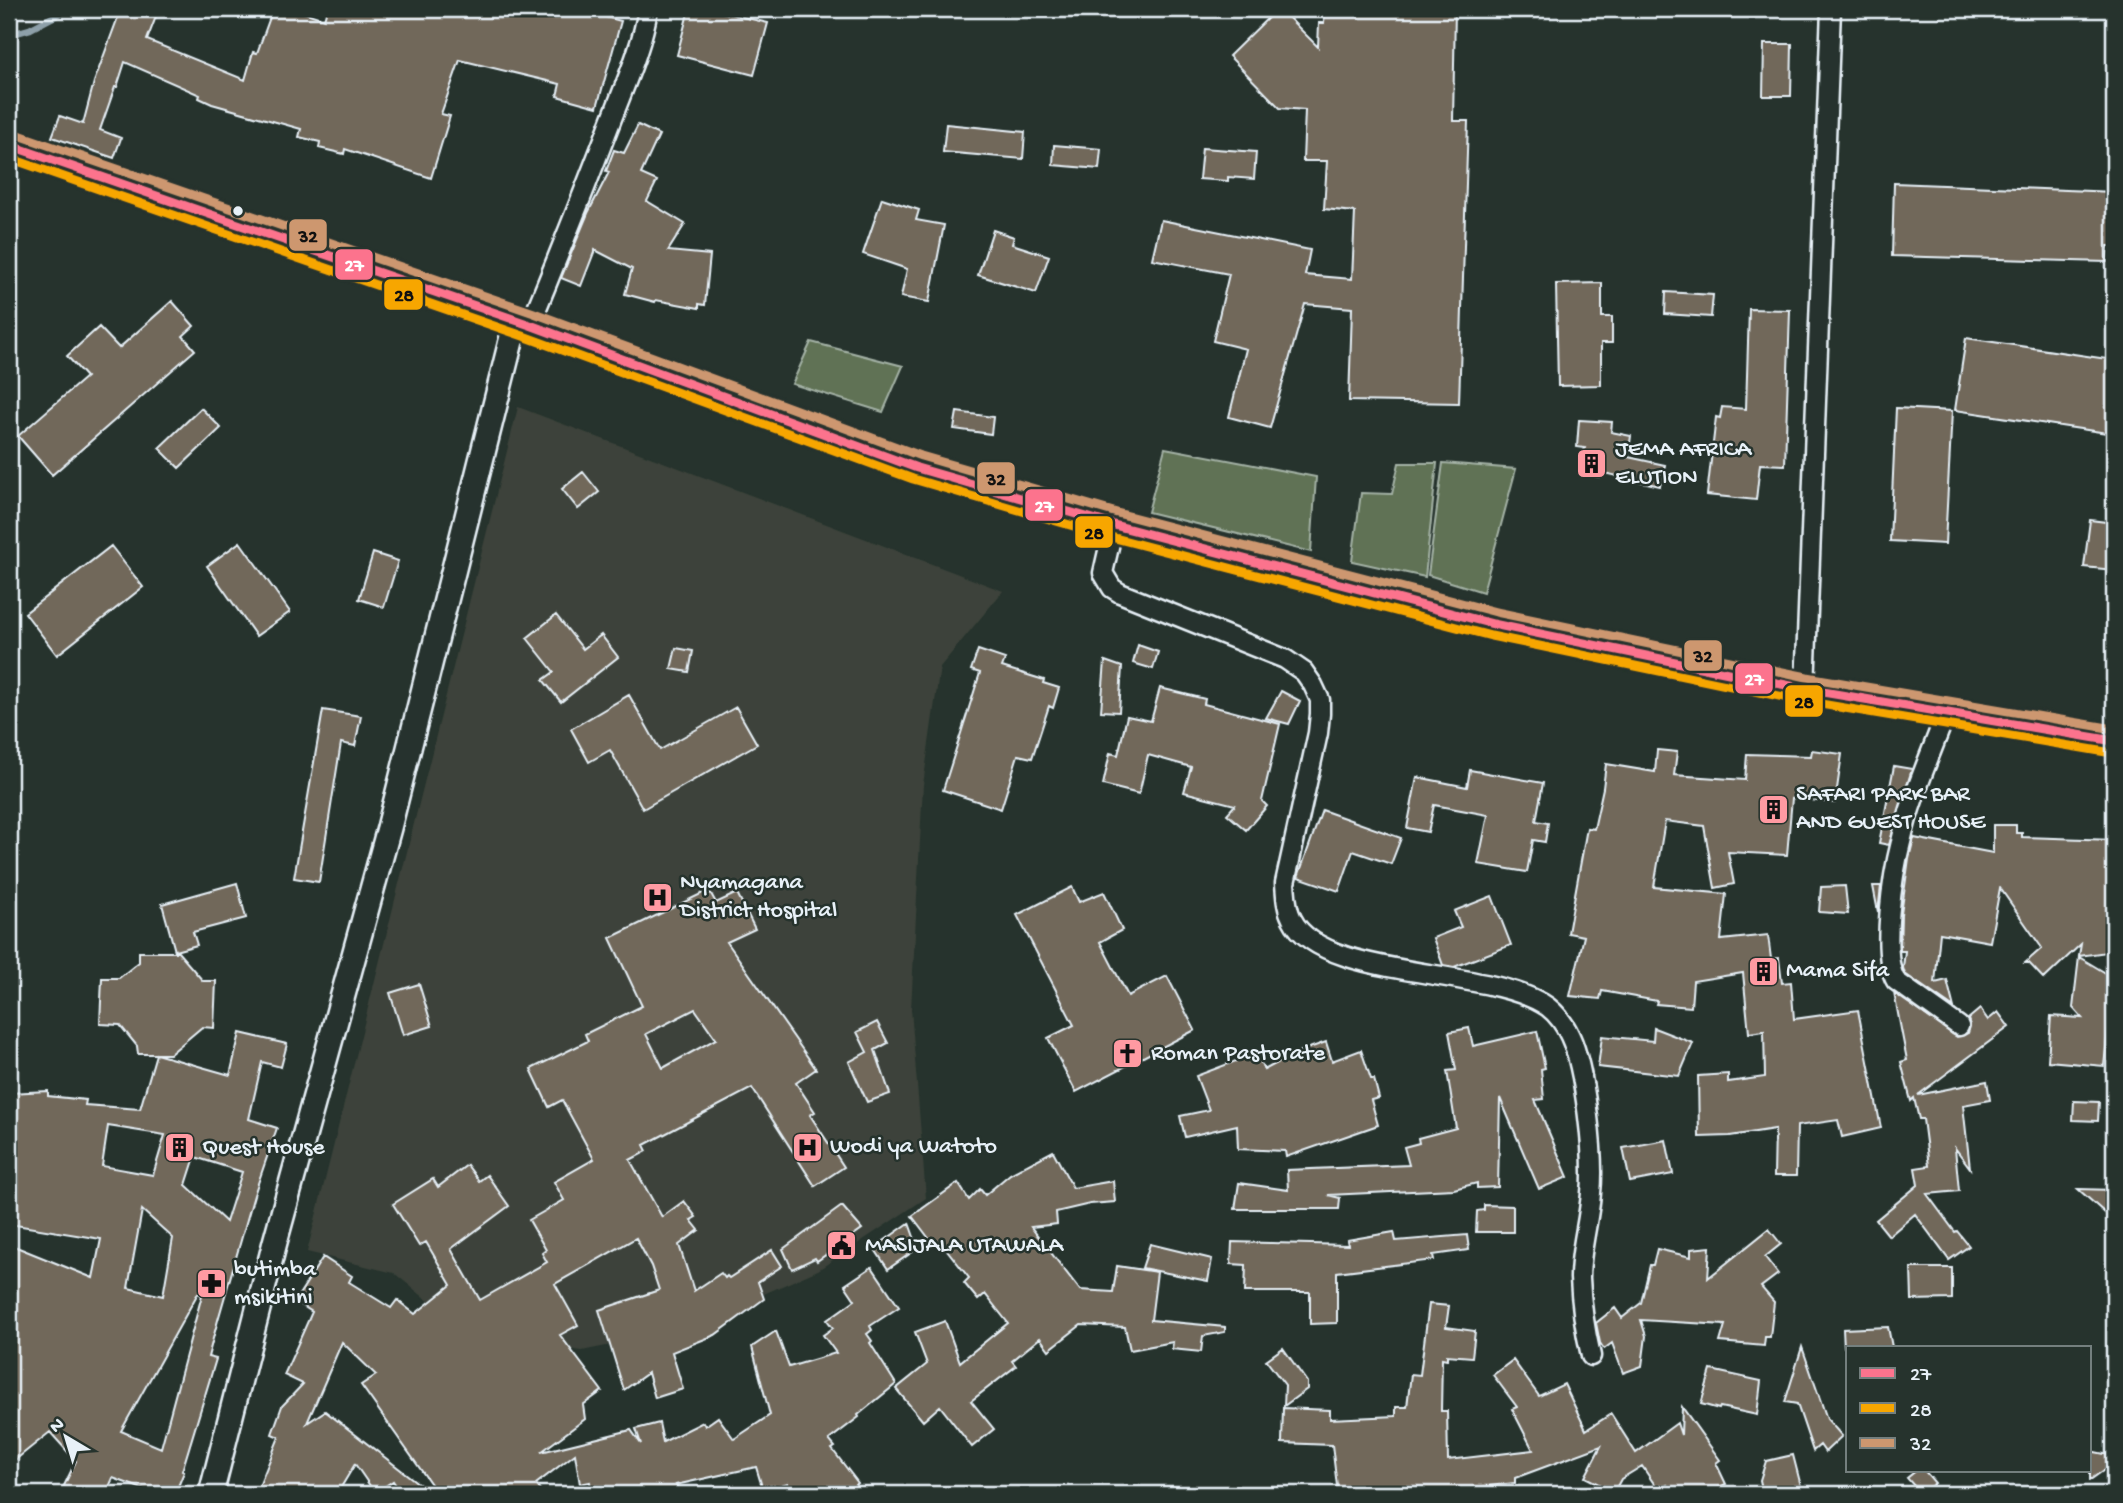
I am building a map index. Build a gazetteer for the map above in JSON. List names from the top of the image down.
{
  "places": {
    "building": [
      "JEMA AFRICA ELUTION",
      "SAFARI PARK BAR AND GUEST HOUSE",
      "Mama Sifa",
      "Quest House"
    ],
    "hospital": ["Nyamagana District Hospital", "Wodi ya Watoto"],
    "church": ["Roman Pastorate"],
    "public building": ["MASIJALA UTAWALA"],
    "pharmacy": ["butimba msikitini"]
  },
  "lines": ["transit line 32", "transit line 27", "transit line 28"],
  "legend": ["27", "28", "32"],
  "north": "top left"
}
